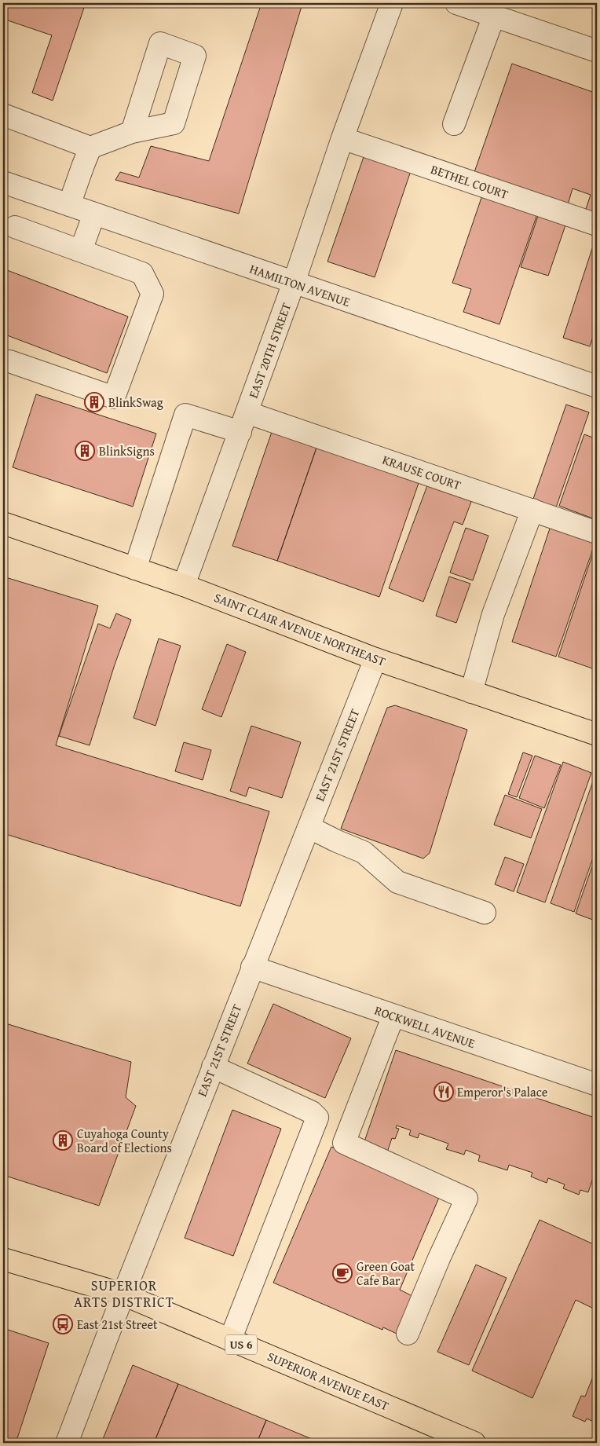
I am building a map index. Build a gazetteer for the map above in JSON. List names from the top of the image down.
{
  "streets": {
    "main road": ["SAINT CLAIR AVENUE NORTHEAST", "US 6", "SUPERIOR AVENUE EAST"],
    "street": [
      "BETHEL COURT",
      "HAMILTON AVENUE",
      "EAST 20TH STREET",
      "KRAUSE COURT",
      "EAST 21ST STREET",
      "ROCKWELL AVENUE"
    ]
  },
  "crossings": [
    ["BETHEL COURT", "EAST 20TH STREET"],
    ["HAMILTON AVENUE", "EAST 20TH STREET"],
    ["EAST 20TH STREET", "KRAUSE COURT"],
    ["EAST 20TH STREET", "SAINT CLAIR AVENUE NORTHEAST"],
    ["KRAUSE COURT", "SAINT CLAIR AVENUE NORTHEAST"],
    ["SAINT CLAIR AVENUE NORTHEAST", "EAST 21ST STREET"],
    ["EAST 21ST STREET", "ROCKWELL AVENUE"],
    ["EAST 21ST STREET", "SUPERIOR AVENUE EAST"]
  ],
  "districts": ["SUPERIOR ARTS DISTRICT"],
  "places": {
    "building": ["BlinkSwag", "BlinkSigns", "Cuyahoga County Board of Elections"],
    "restaurant": ["Emperor's Palace"],
    "cafe": ["Green Goat Cafe Bar"],
    "bus stop": ["East 21st Street"]
  }
}
